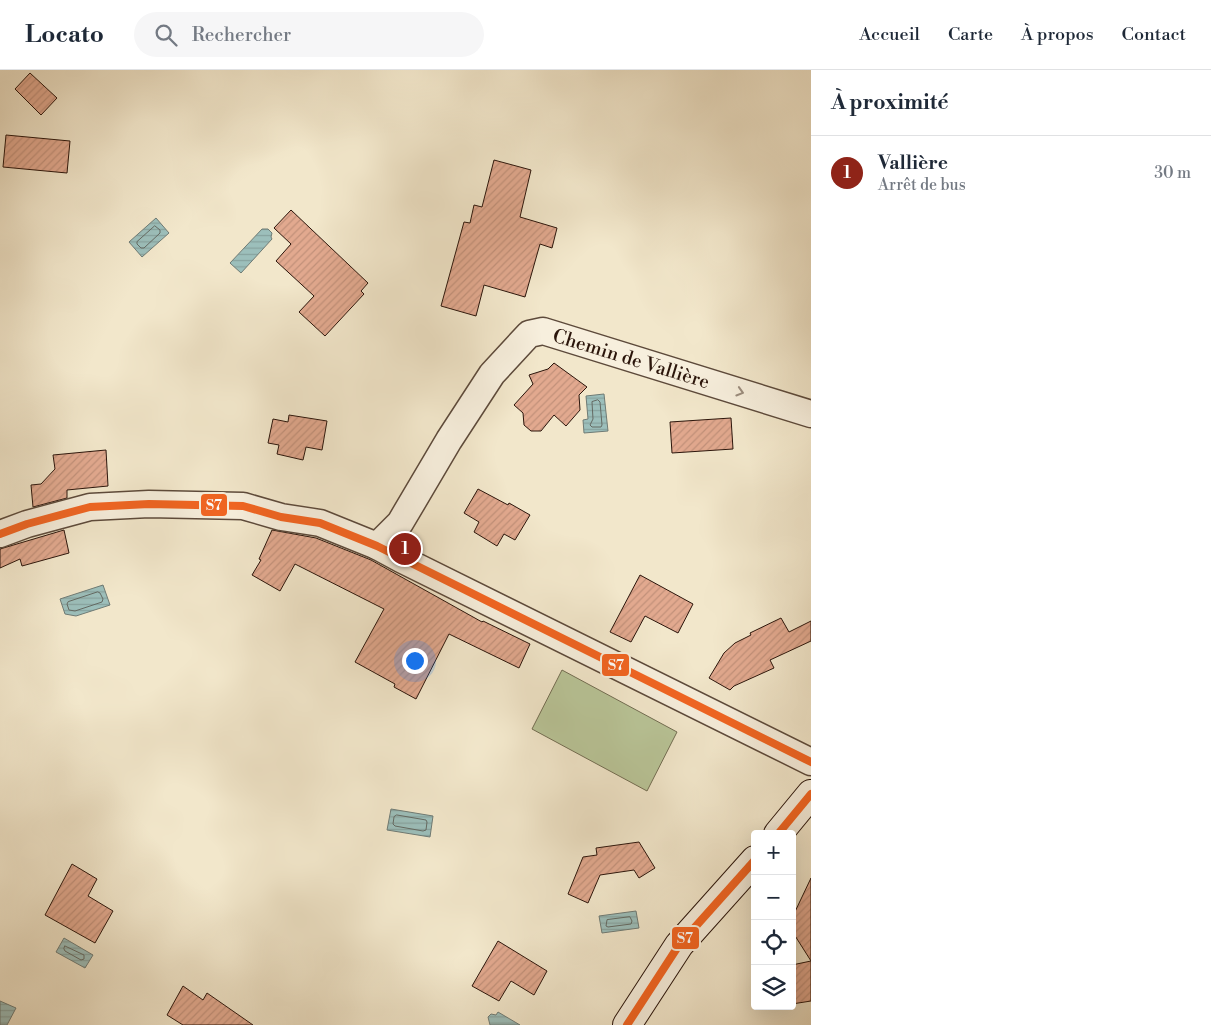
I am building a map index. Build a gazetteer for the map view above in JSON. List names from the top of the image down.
{
  "streets": {
    "street": ["Chemin de Vallière"]
  },
  "one_way": ["Chemin de Vallière"],
  "lines": ["transit line S7"],
  "page": {
    "header": "Locato",
    "search": "Rechercher",
    "nav": [
      "Accueil",
      "Carte",
      "À propos",
      "Contact"
    ],
    "heading": "À proximité",
    "list": [
      {
        "mark": "1",
        "name": "Vallière",
        "note": "Arrêt de bus",
        "value": "30 m"
      }
    ],
    "pins": "1",
    "map_buttons": ["+", "−"]
  }
}
